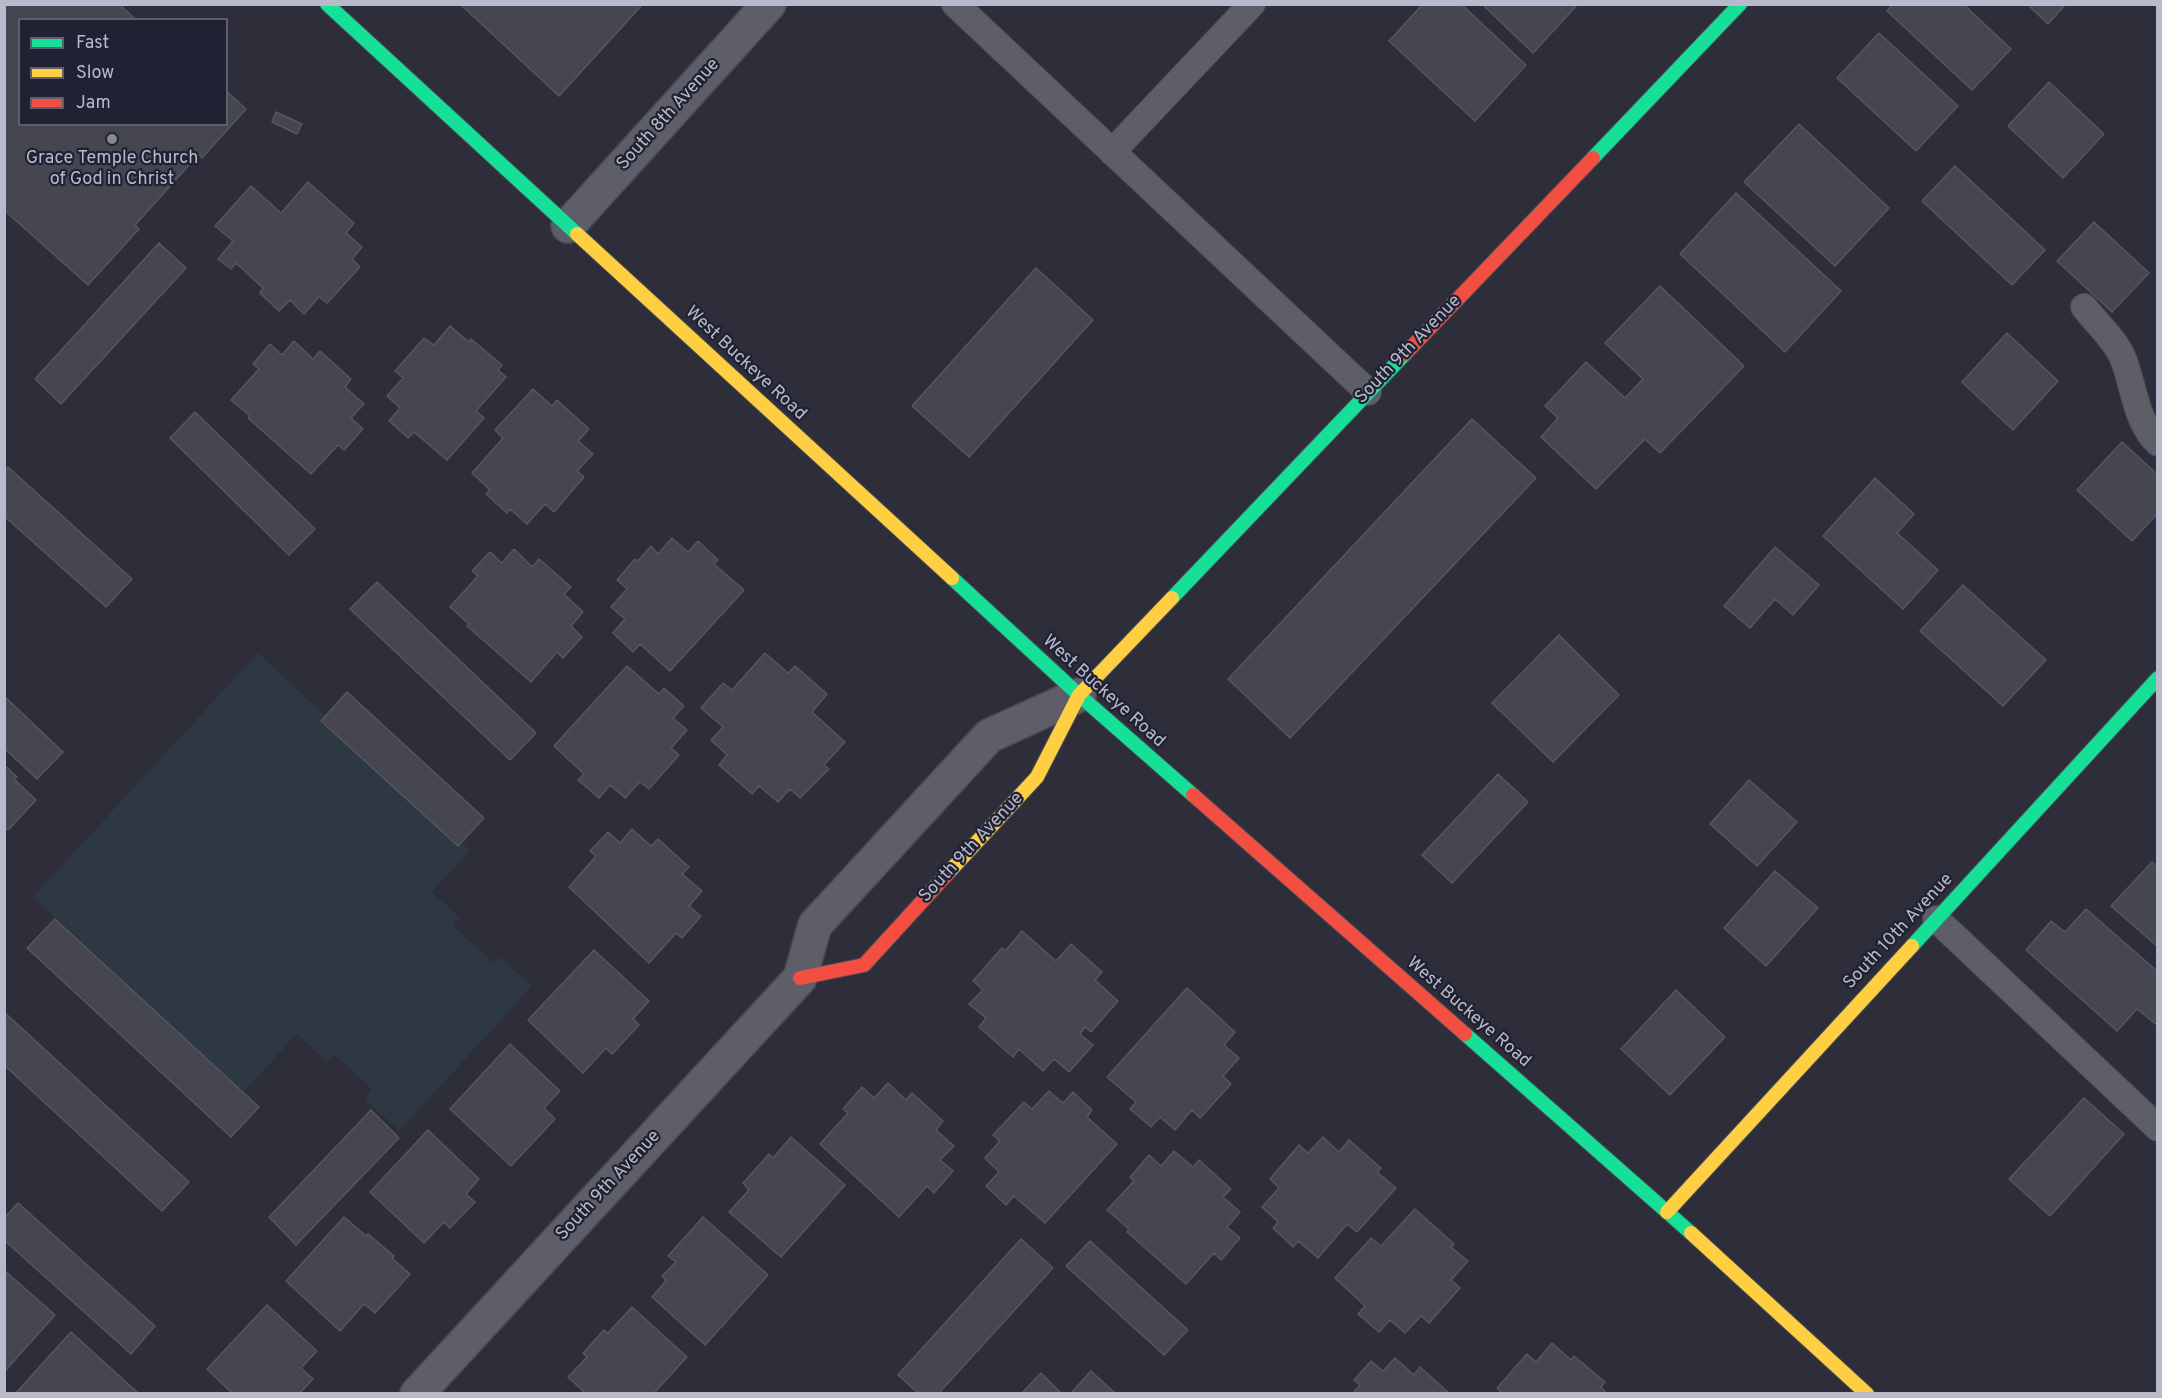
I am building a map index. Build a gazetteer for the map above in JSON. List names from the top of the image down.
{
  "streets": {
    "street": [
      "South 8th Avenue",
      "South 9th Avenue",
      "West Buckeye Road",
      "South 10th Avenue"
    ]
  },
  "crossings": [
    ["South 8th Avenue", "West Buckeye Road"],
    ["South 9th Avenue", "West Buckeye Road"],
    ["West Buckeye Road", "South 10th Avenue"]
  ],
  "places": ["Grace Temple Church of God in Christ"],
  "legend": ["Fast", "Slow", "Jam"]
}
